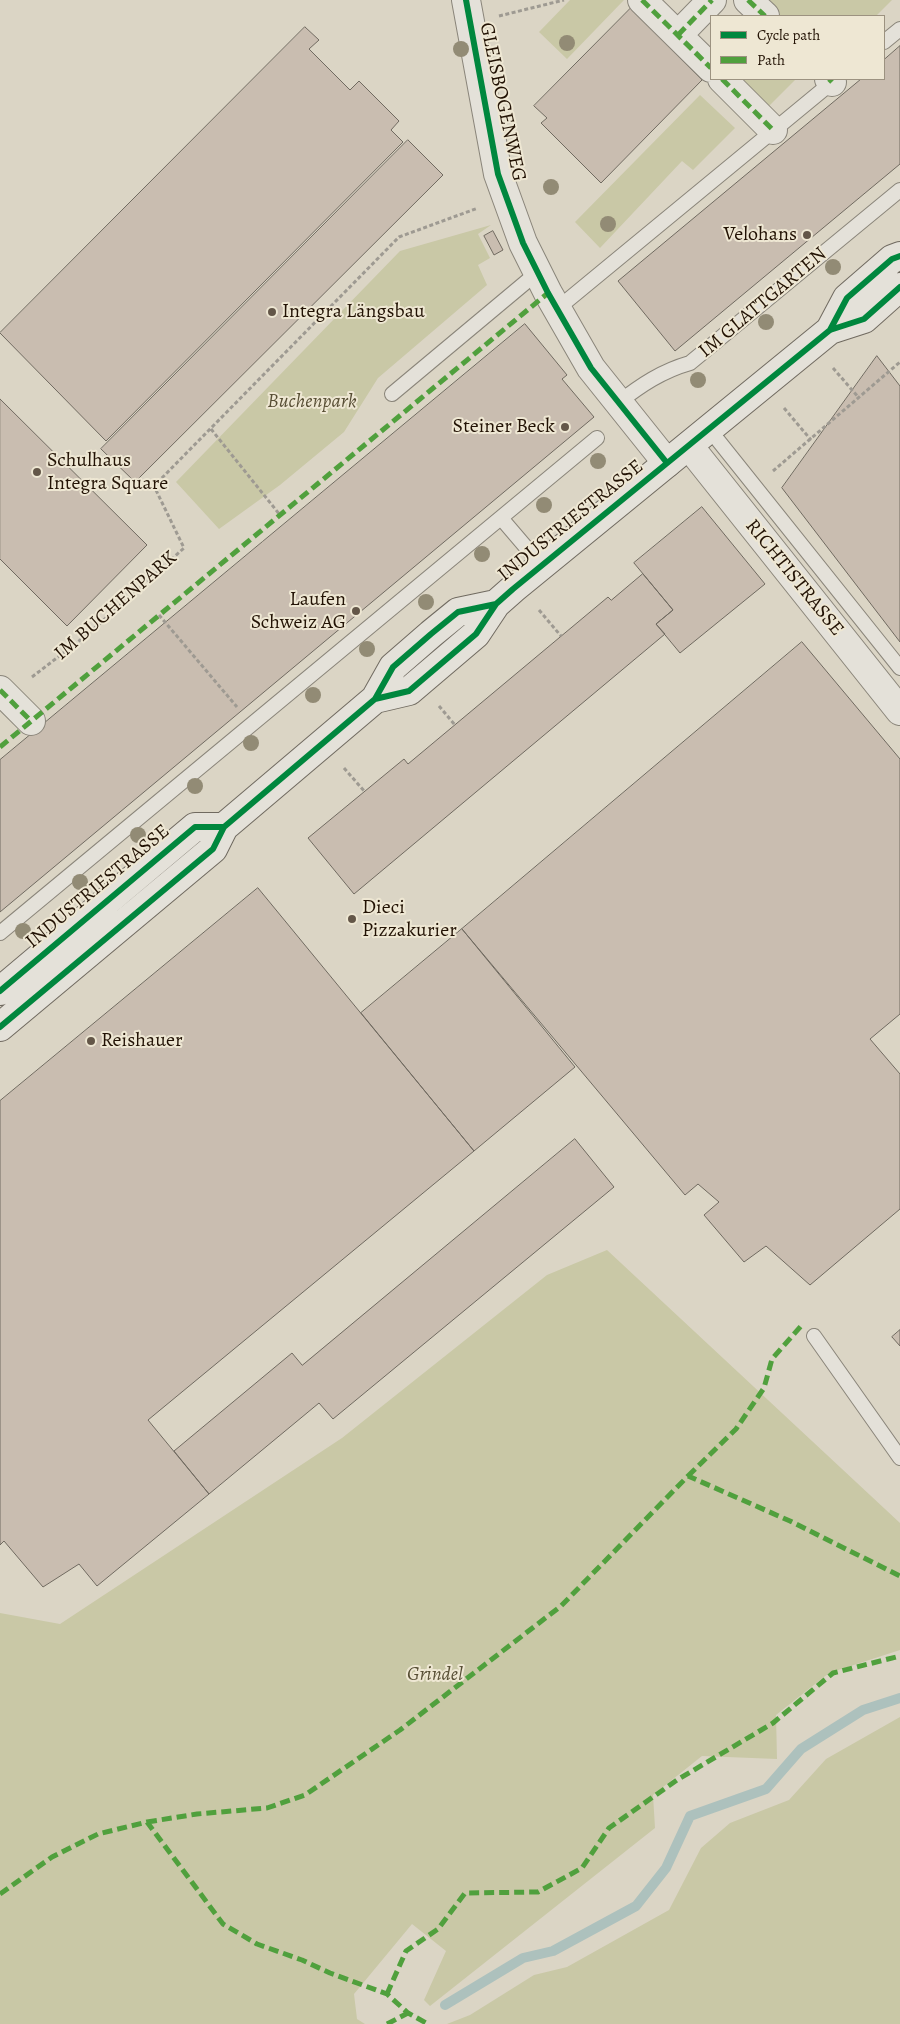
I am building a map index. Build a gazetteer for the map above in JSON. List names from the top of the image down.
{
  "streets": {
    "street": ["GLEISBOGENWEG", "INDUSTRIESTRASSE", "RICHTISTRASSE"],
    "lane": ["IM GLATTGARTEN"],
    "path": ["IM BUCHENPARK"]
  },
  "crossings": [
    ["GLEISBOGENWEG", "IM GLATTGARTEN"],
    ["GLEISBOGENWEG", "INDUSTRIESTRASSE"],
    ["GLEISBOGENWEG", "IM BUCHENPARK"],
    ["INDUSTRIESTRASSE", "RICHTISTRASSE"]
  ],
  "parks": ["Buchenpark", "Grindel"],
  "places": [
    "Velohans",
    "Integra Längsbau",
    "Steiner Beck",
    "Schulhaus Integra Square",
    "Laufen Schweiz AG",
    "Dieci Pizzakurier",
    "Reishauer"
  ],
  "legend": ["Cycle path", "Path"]
}
